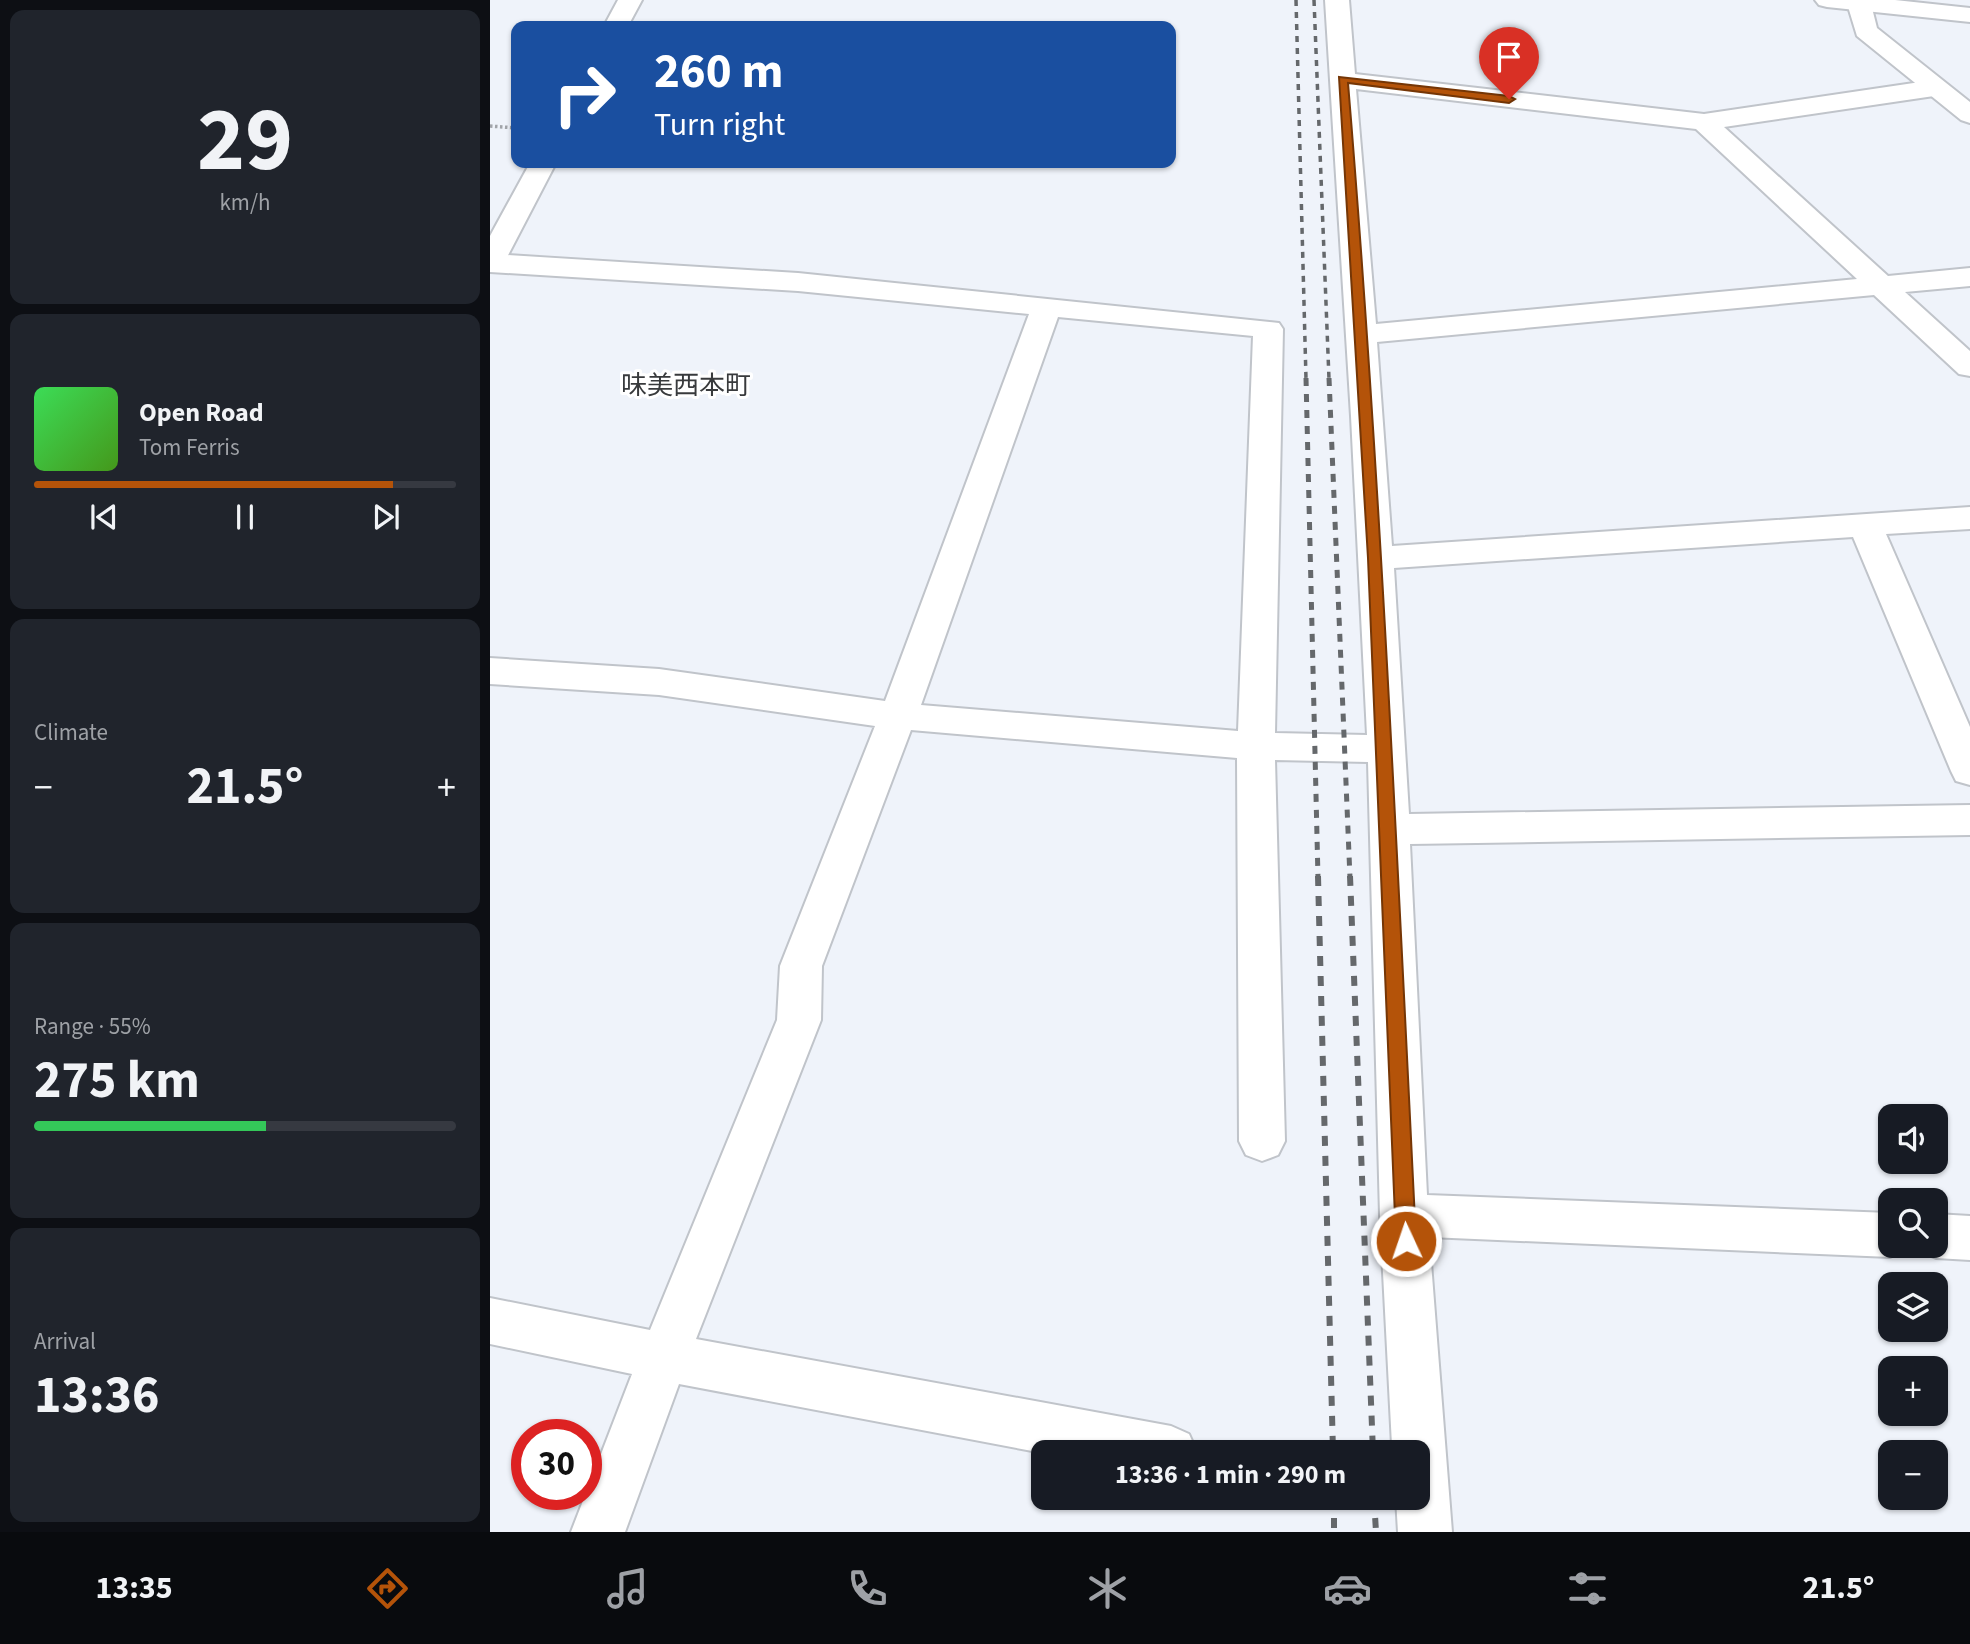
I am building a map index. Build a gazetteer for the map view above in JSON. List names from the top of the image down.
{
  "districts": ["味美西本町"],
  "page": {
    "tile": [
      ["29", "km/h"],
      "Climate",
      ["Range · 55%", "275 km"],
      ["Arrival", "13:36"]
    ],
    "turn": ["260 m", "Turn right"],
    "song": ["Open Road", "Tom Ferris"],
    "heat": ["−", "21.5°", "+"],
    "map_buttons": ["+", "−"],
    "limit": "30",
    "trip": "13:36 · 1 min · 290 m",
    "tabs": ["13:35", "21.5°"]
  }
}
